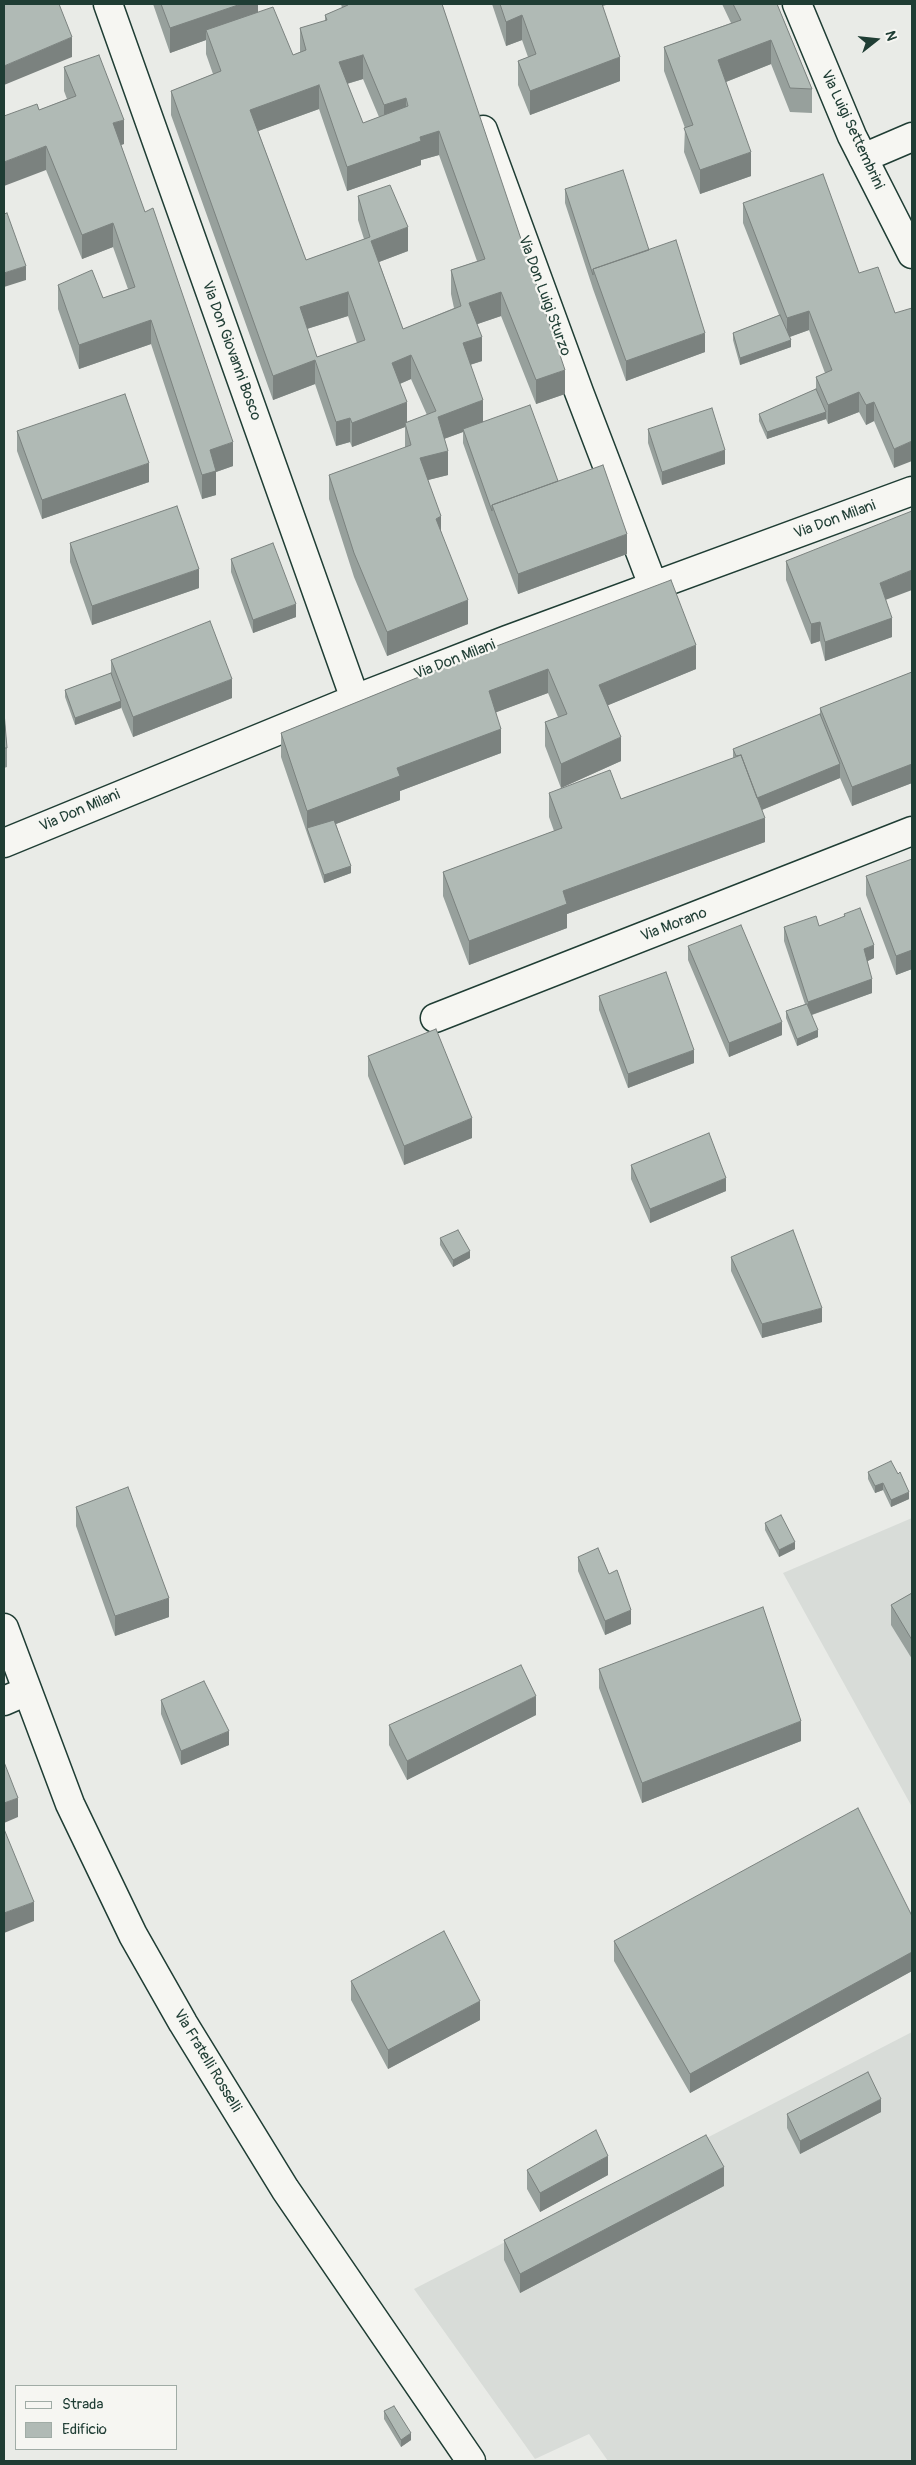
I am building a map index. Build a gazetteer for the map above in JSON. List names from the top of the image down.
{
  "streets": {
    "street": [
      "Via Luigi Settembrini",
      "Via Don Luigi Sturzo",
      "Via Don Giovanni Bosco",
      "Via Don Milani",
      "Via Morano",
      "Via Fratelli Rosselli"
    ]
  },
  "crossings": [
    ["Via Don Luigi Sturzo", "Via Don Milani"],
    ["Via Don Giovanni Bosco", "Via Don Milani"]
  ],
  "legend": ["Strada", "Edificio"],
  "north": "right"
}
